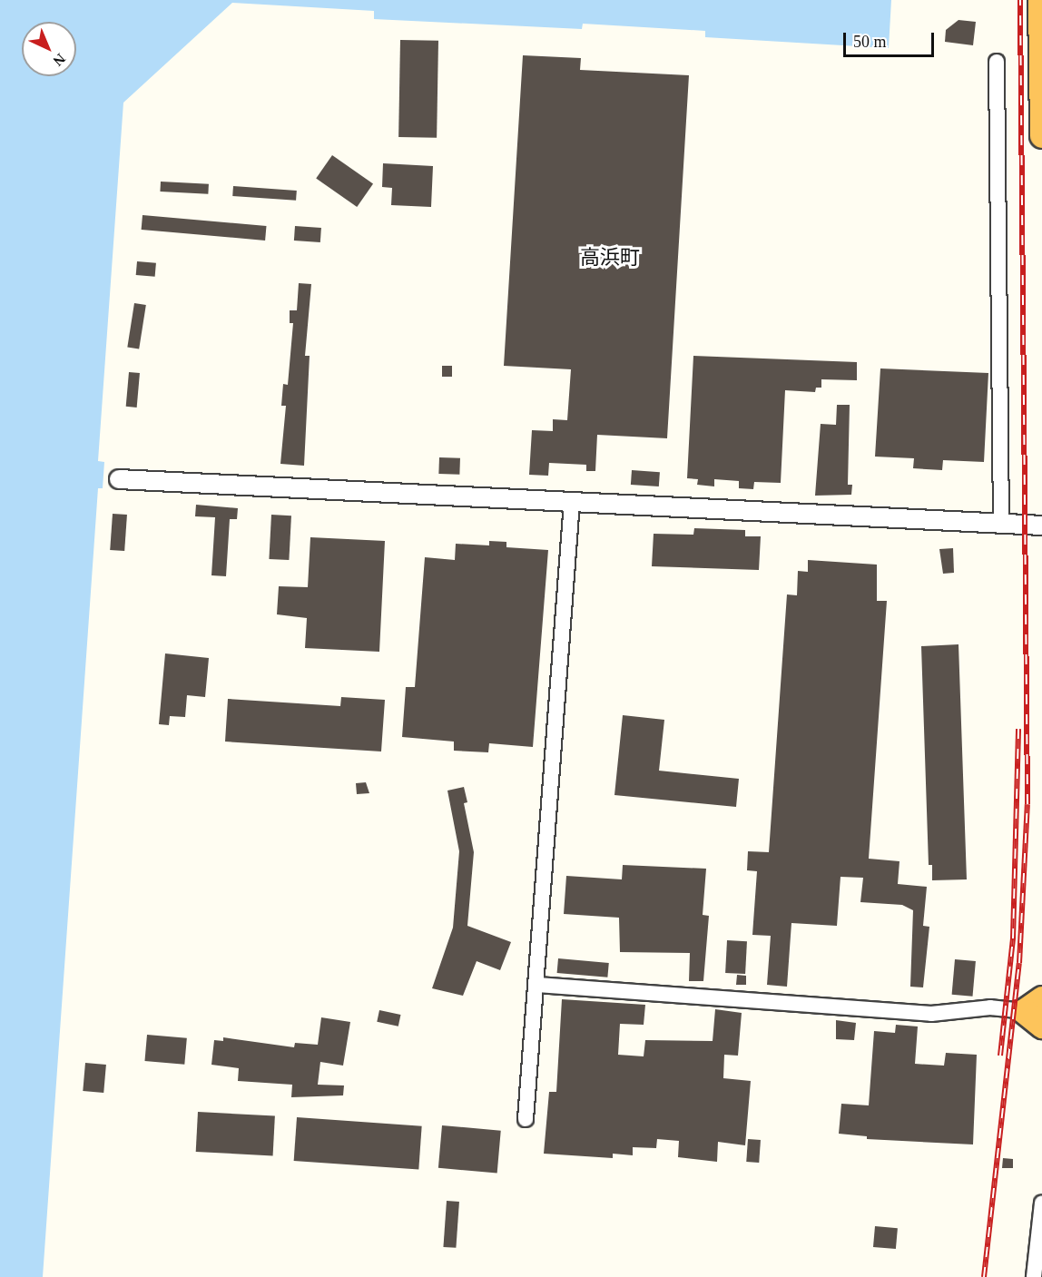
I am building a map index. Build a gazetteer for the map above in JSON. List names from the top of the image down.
{
  "districts": ["高浜町"],
  "scale_bar": "50 m",
  "north": "bottom right"
}
